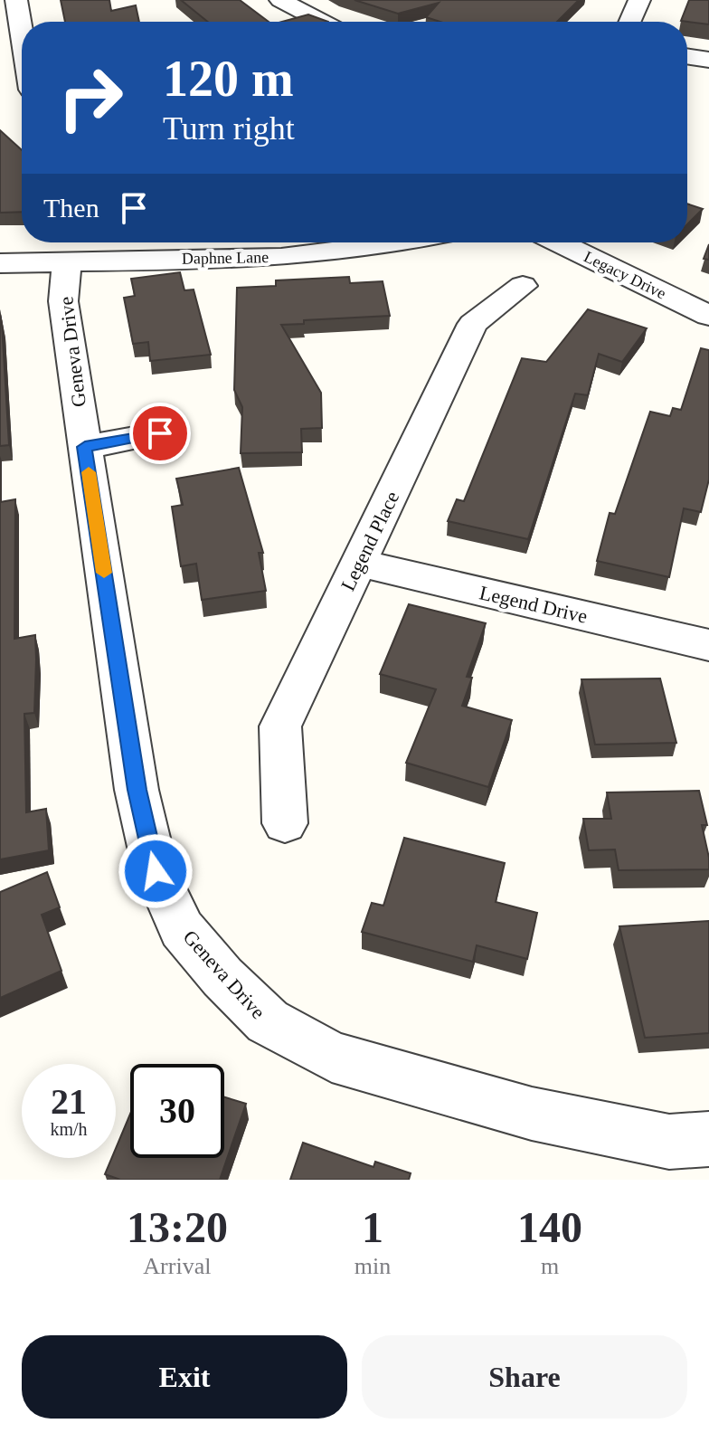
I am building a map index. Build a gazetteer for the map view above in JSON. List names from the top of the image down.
{
  "streets": {
    "street": [
      "Daphne Lane",
      "Legacy Drive",
      "Geneva Drive",
      "Legend Place",
      "Legend Drive"
    ]
  },
  "crossings": [
    ["Daphne Lane", "Geneva Drive"],
    ["Legend Place", "Legend Drive"]
  ],
  "page": {
    "turn": ["120 m", "Turn right"],
    "then": "Then",
    "speed": "21 km/h",
    "limit": "30",
    "eta": [
      "13:20",
      "Arrival",
      "1",
      "min",
      "140",
      "m"
    ],
    "buttons": ["Exit", "Share"]
  }
}
